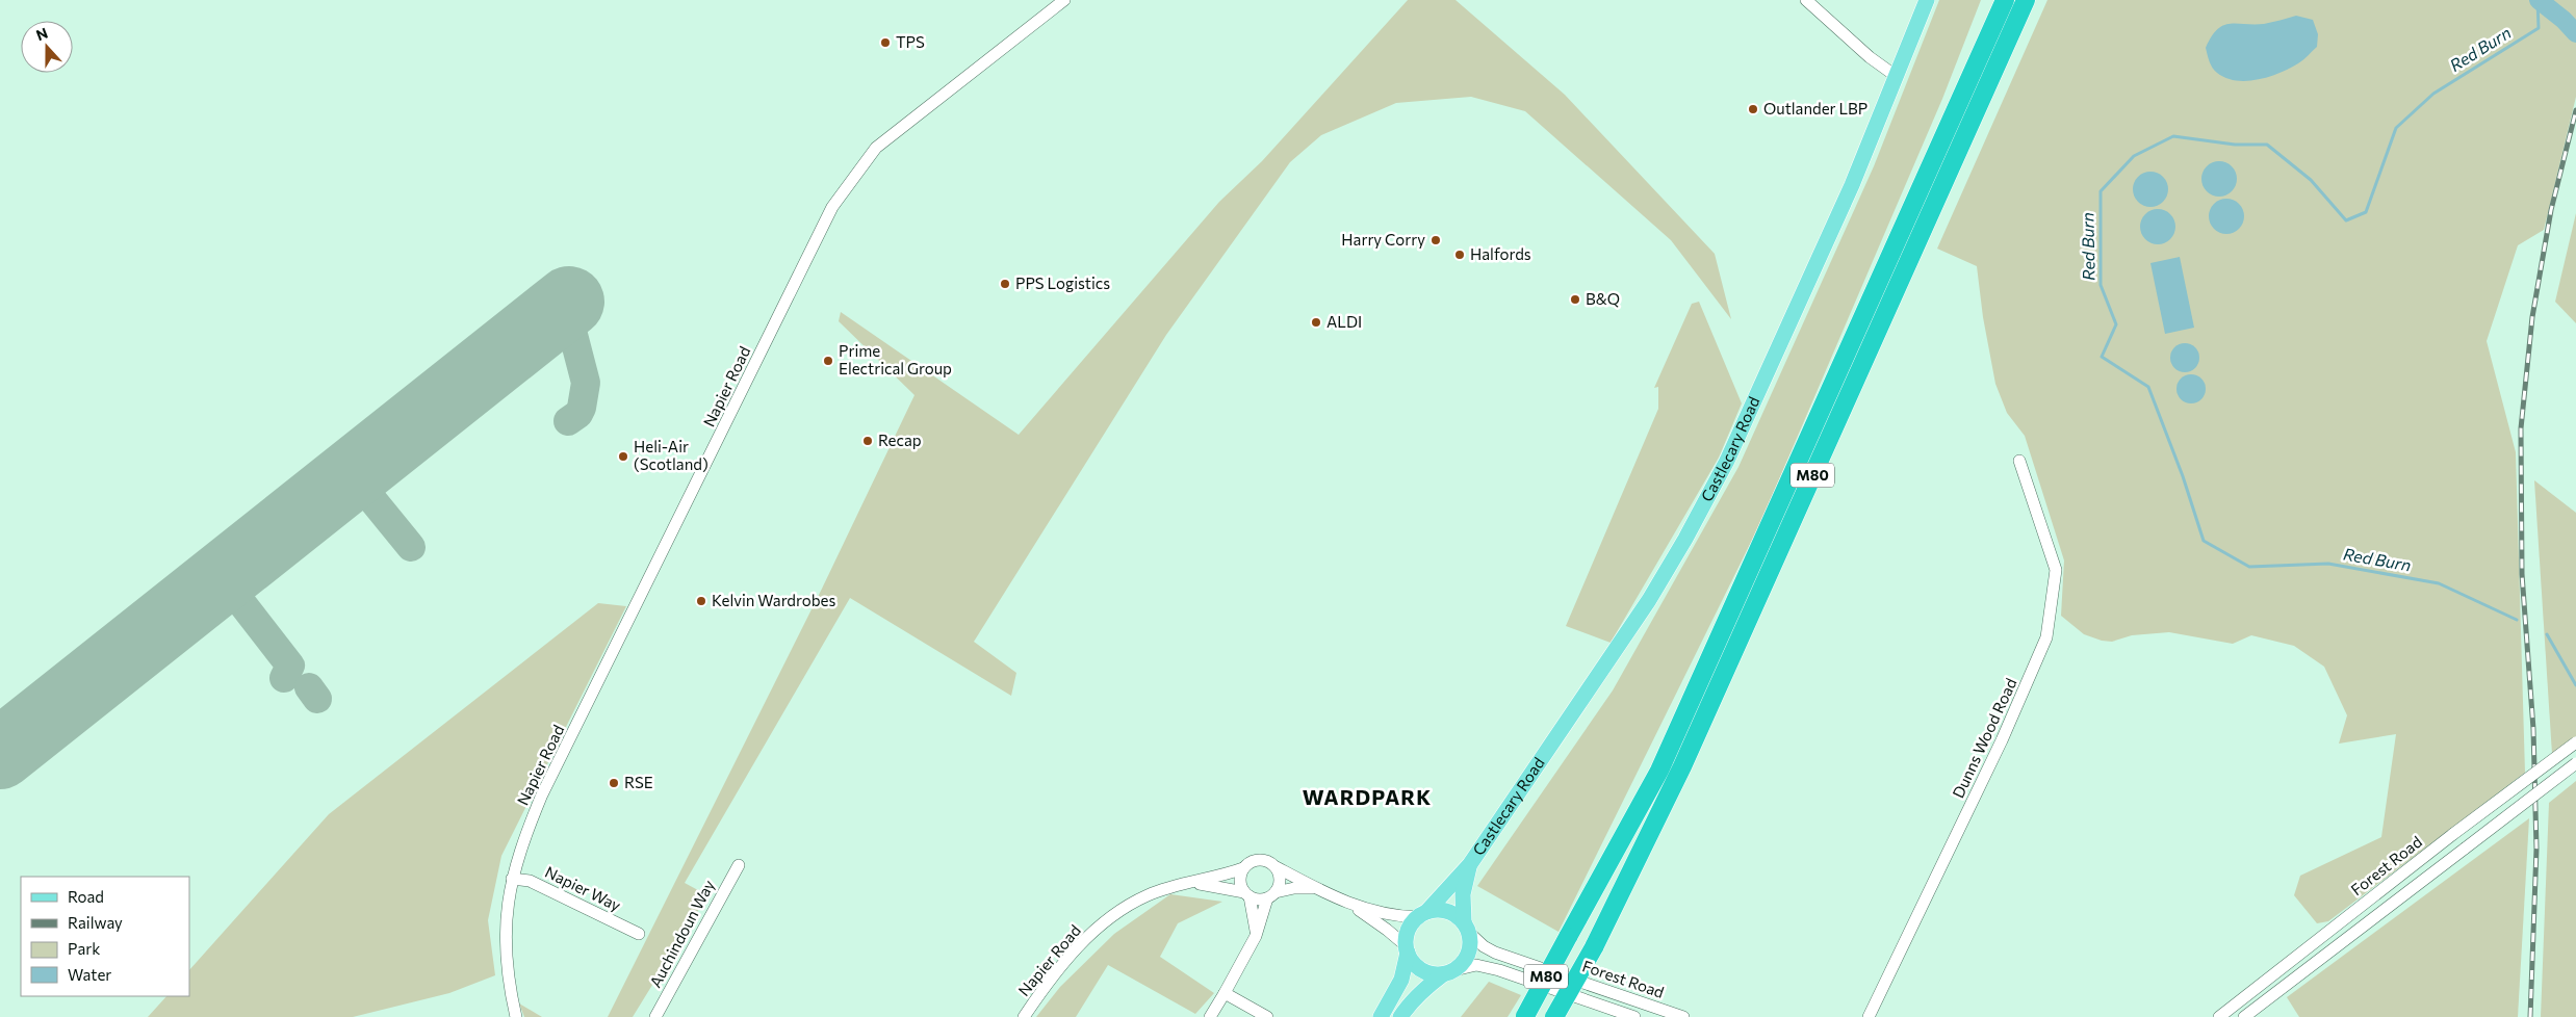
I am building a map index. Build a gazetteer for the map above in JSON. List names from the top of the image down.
{
  "streets": {
    "highway": ["M80"],
    "main road": ["Castlecary Road"],
    "street": [
      "Napier Road",
      "Dunns Wood Road",
      "Forest Road",
      "Napier Way",
      "Auchindoun Way"
    ]
  },
  "crossings": [
    ["Napier Road", "Napier Way"],
    ["Castlecary Road", "Forest Road"]
  ],
  "districts": ["WARDPARK"],
  "water": ["Red Burn"],
  "places": [
    "TPS",
    "Outlander LBP",
    "Harry Corry",
    "Halfords",
    "PPS Logistics",
    "B&Q",
    "ALDI",
    "Prime Electrical Group",
    "Recap",
    "Heli-Air (Scotland)",
    "Kelvin Wardrobes",
    "RSE"
  ],
  "legend": [
    "Road",
    "Railway",
    "Park",
    "Water"
  ],
  "north": "top"
}
